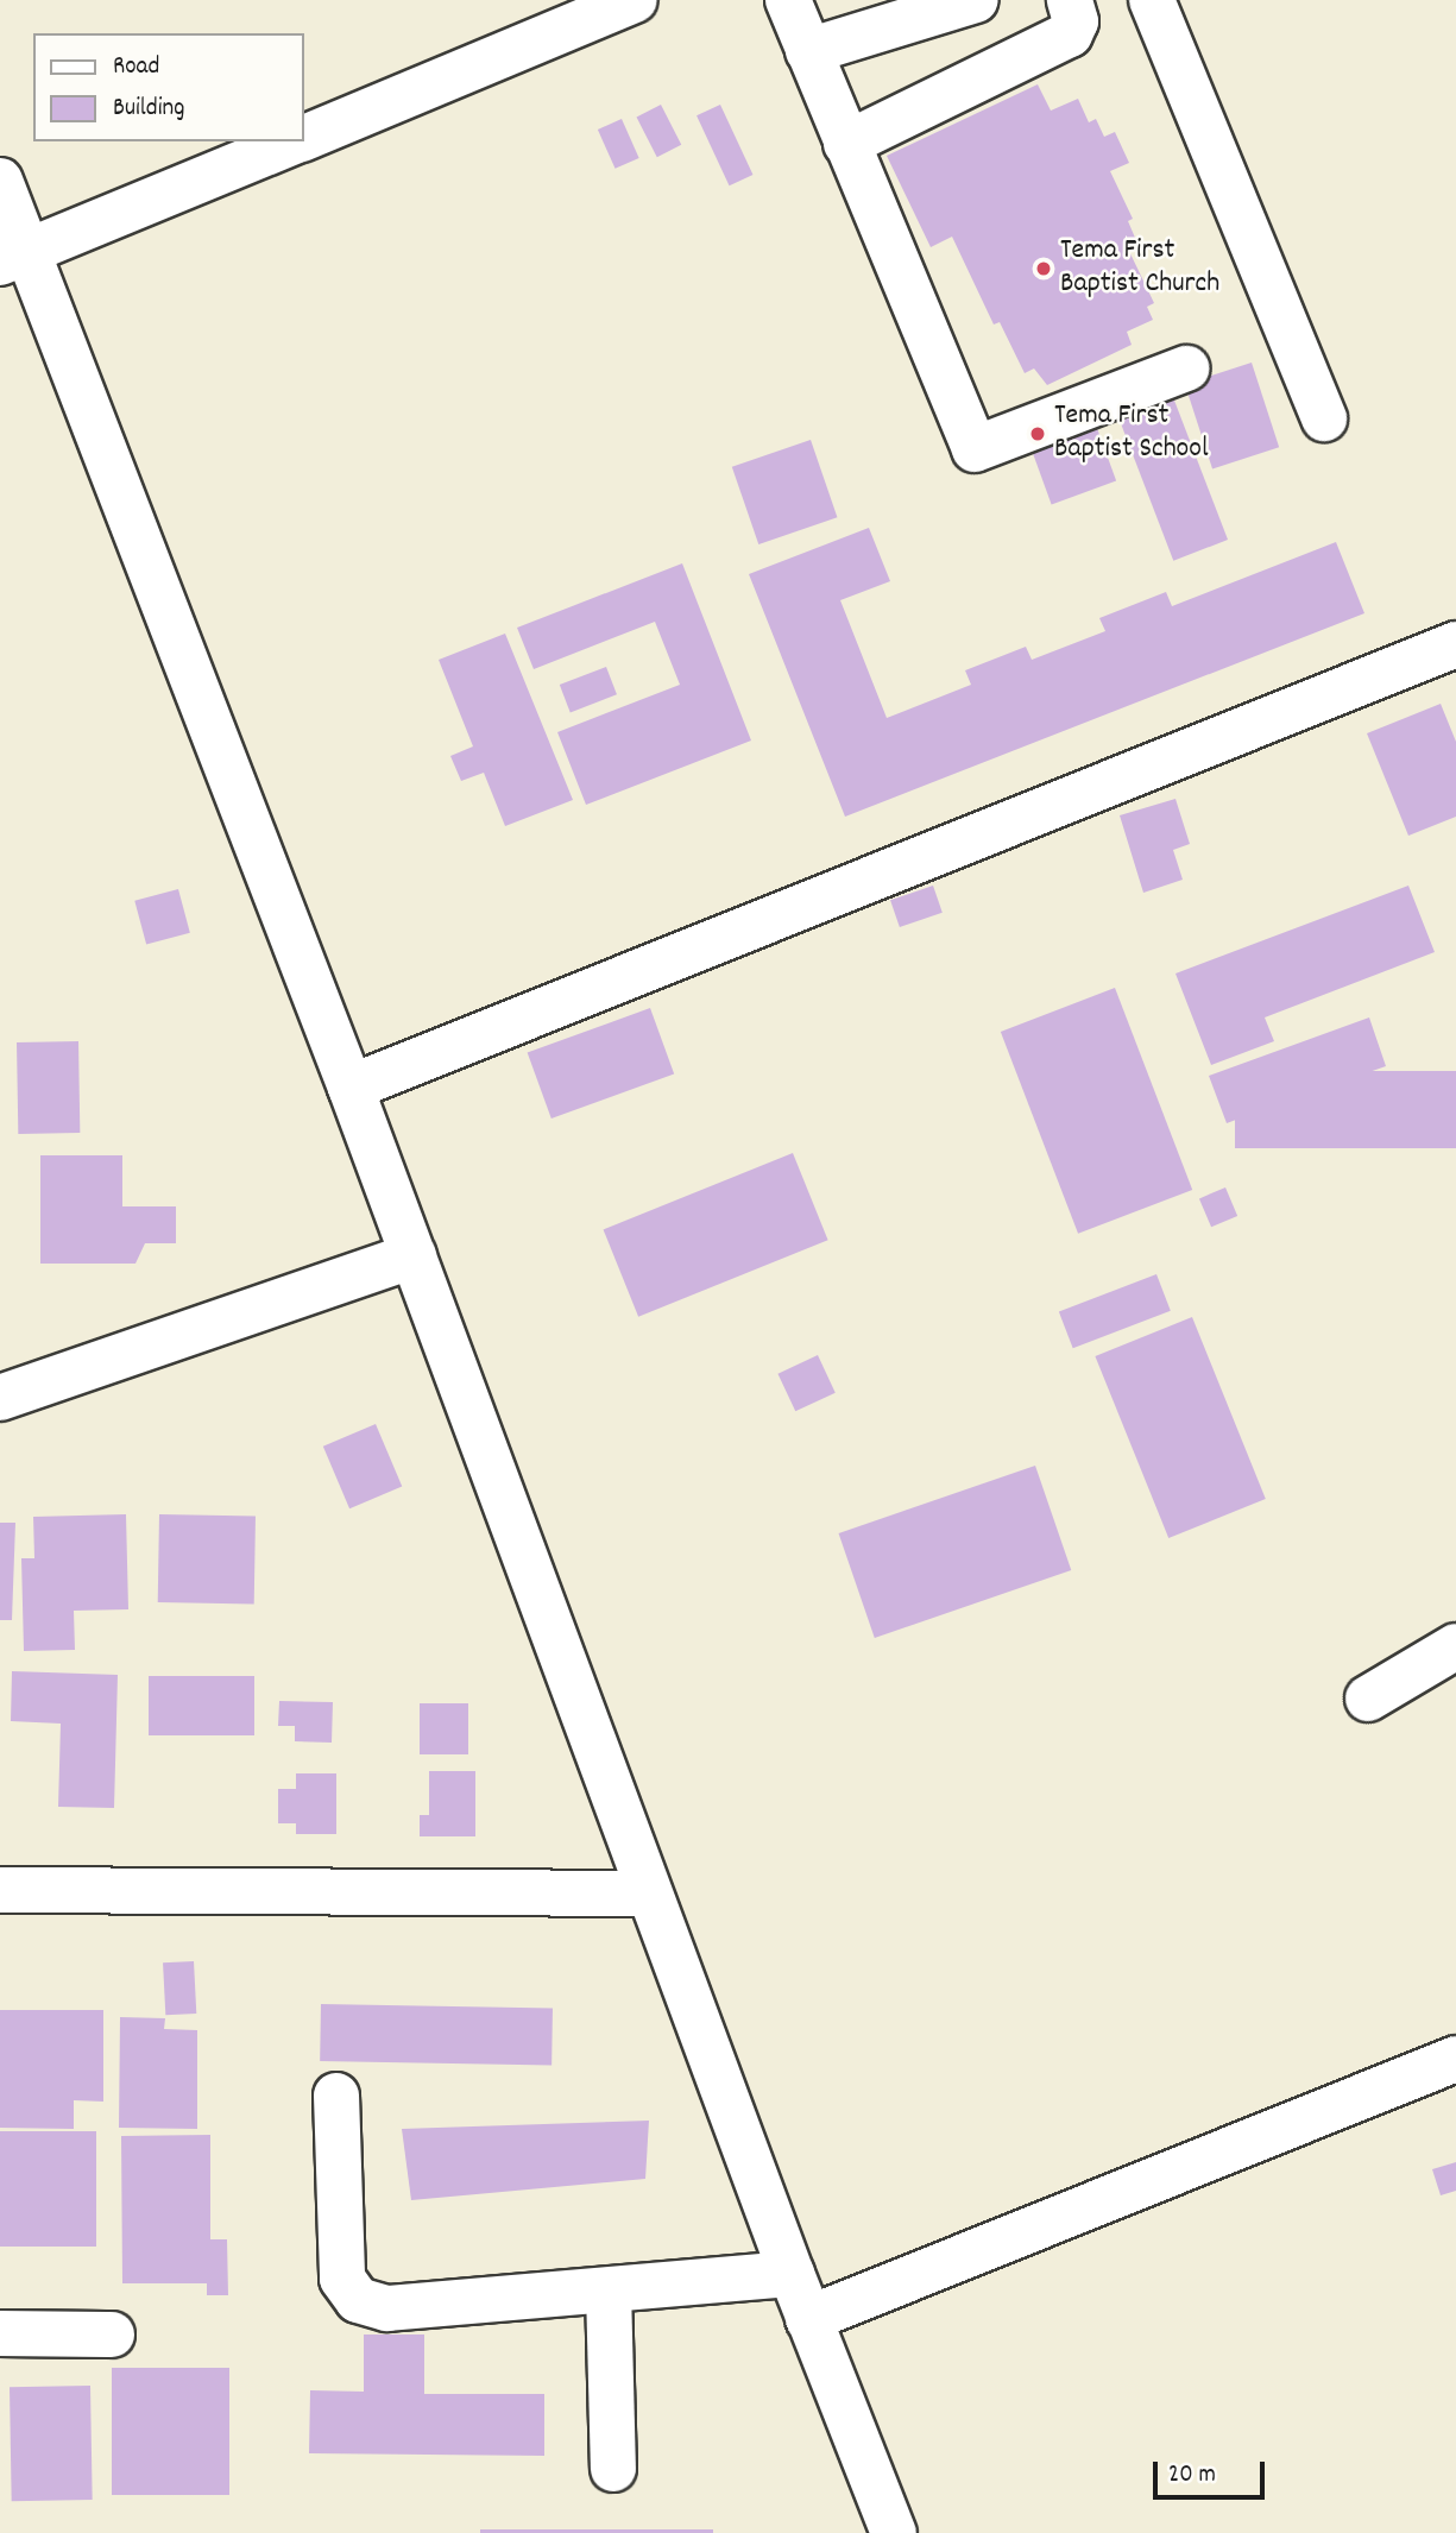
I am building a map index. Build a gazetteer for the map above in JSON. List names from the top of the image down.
{
  "places": ["Tema First Baptist Church", "Tema First Baptist School"],
  "legend": ["Road", "Building"],
  "scale_bar": "20 m"
}
